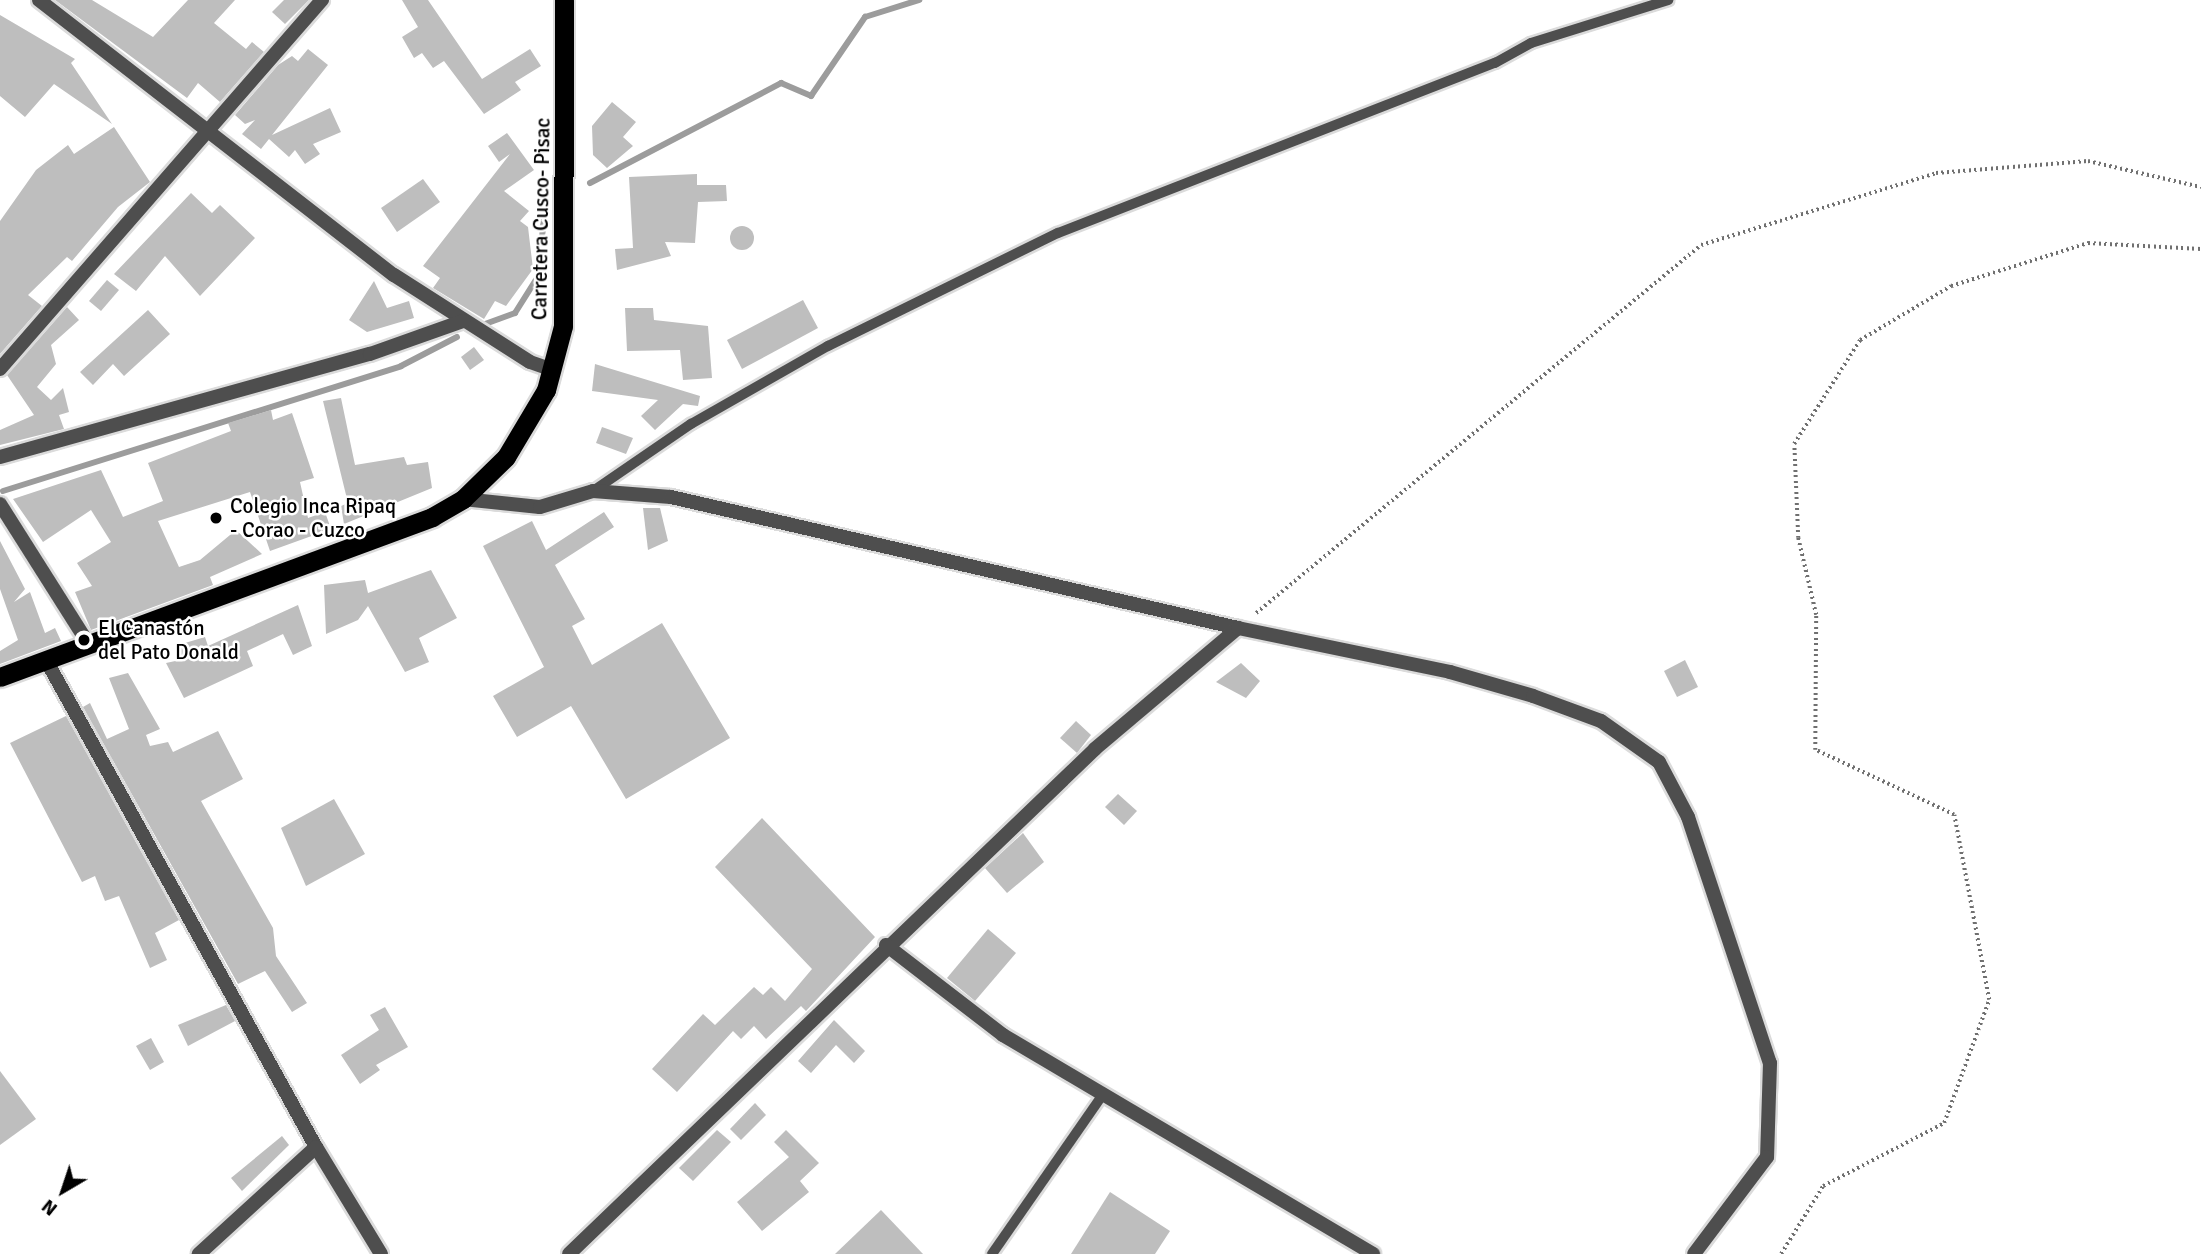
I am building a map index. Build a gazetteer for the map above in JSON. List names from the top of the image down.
{
  "streets": {
    "highway": ["Carretera Cusco- Pisac"]
  },
  "places": ["Colegio Inca Ripaq - Corao - Cuzco", "El Canastón del Pato Donald"],
  "north": "bottom left"
}
